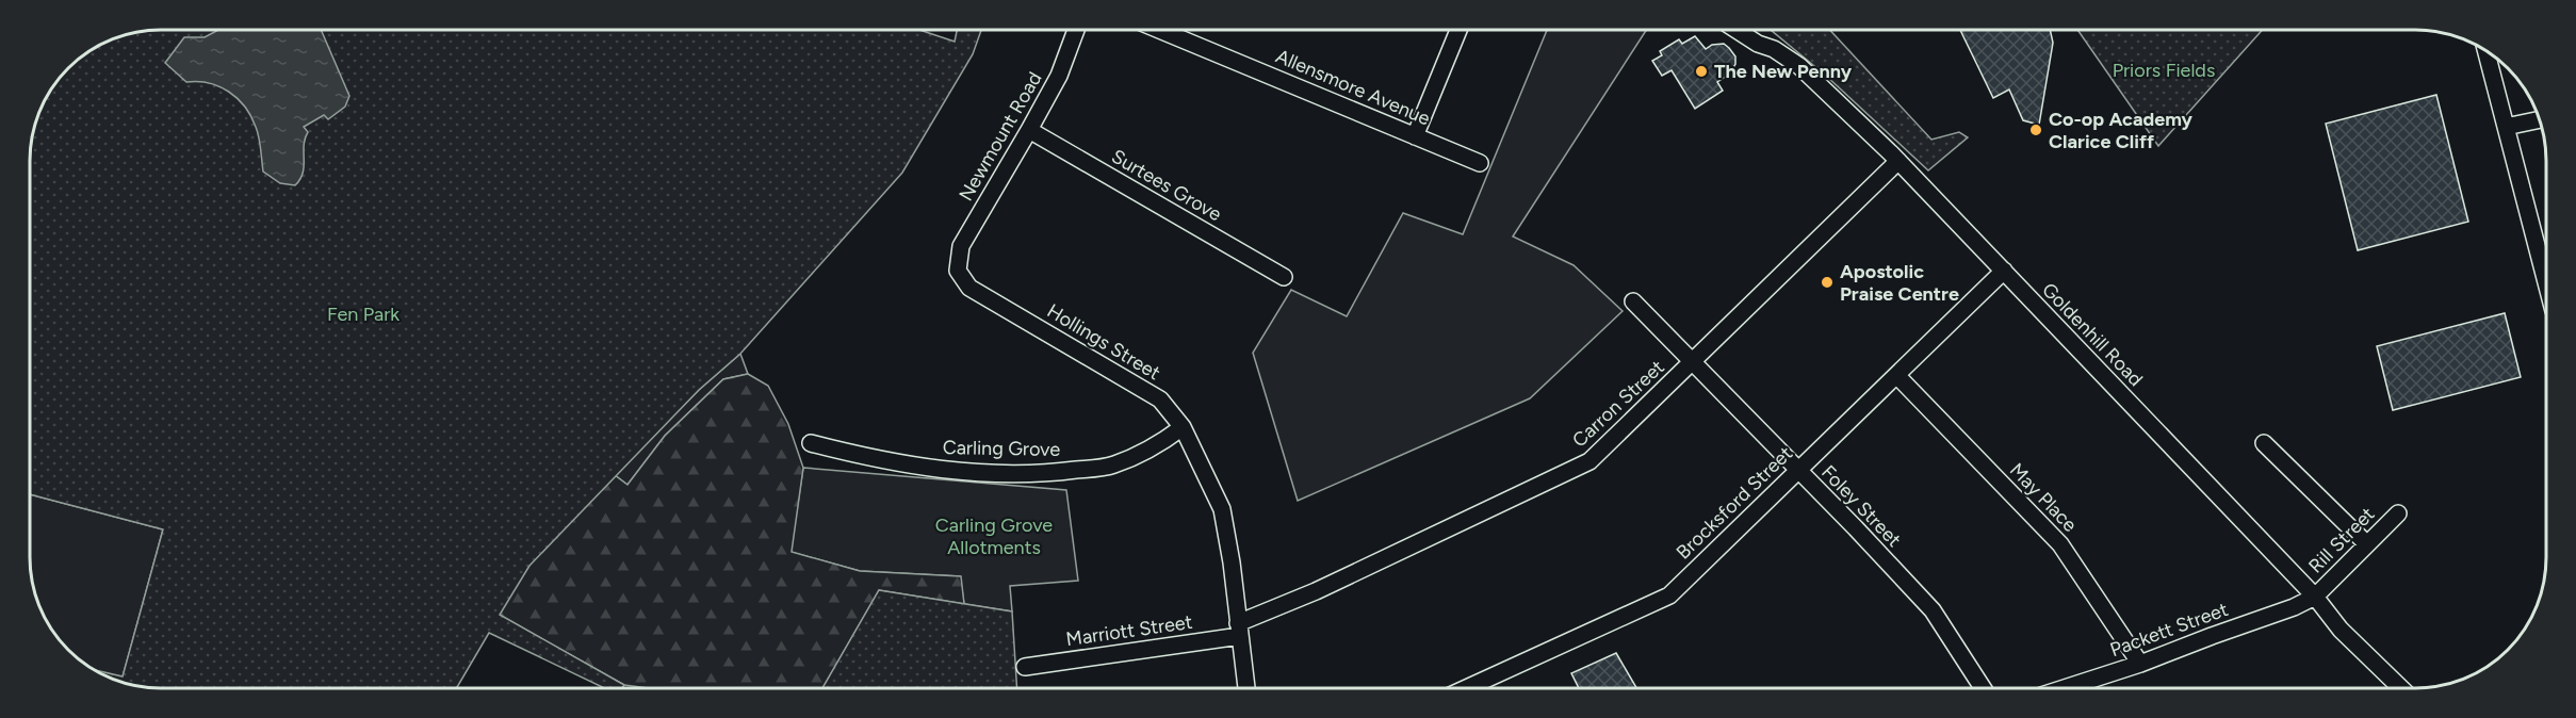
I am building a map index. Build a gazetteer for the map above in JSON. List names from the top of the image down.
{
  "streets": {
    "street": [
      "Allensmore Avenue",
      "Newmount Road",
      "Surtees Grove",
      "Goldenhill Road",
      "Hollings Street",
      "Carron Street",
      "Carling Grove",
      "May Place",
      "Brocksford Street",
      "Foley Street",
      "Rill Street",
      "Packett Street",
      "Marriott Street"
    ]
  },
  "crossings": [
    ["Newmount Road", "Surtees Grove"],
    ["Newmount Road", "Hollings Street"],
    ["Goldenhill Road", "Carron Street"],
    ["Goldenhill Road", "Brocksford Street"],
    ["Goldenhill Road", "Rill Street"],
    ["Goldenhill Road", "Packett Street"],
    ["Hollings Street", "Carron Street"],
    ["Hollings Street", "Carling Grove"],
    ["Hollings Street", "Marriott Street"],
    ["Carron Street", "Foley Street"],
    ["Carron Street", "Marriott Street"],
    ["May Place", "Brocksford Street"],
    ["May Place", "Packett Street"],
    ["Brocksford Street", "Foley Street"],
    ["Rill Street", "Packett Street"]
  ],
  "parks": ["Priors Fields", "Fen Park", "Carling Grove Allotments"],
  "places": ["The New Penny", "Co-op Academy Clarice Cliff", "Apostolic Praise Centre"]
}
